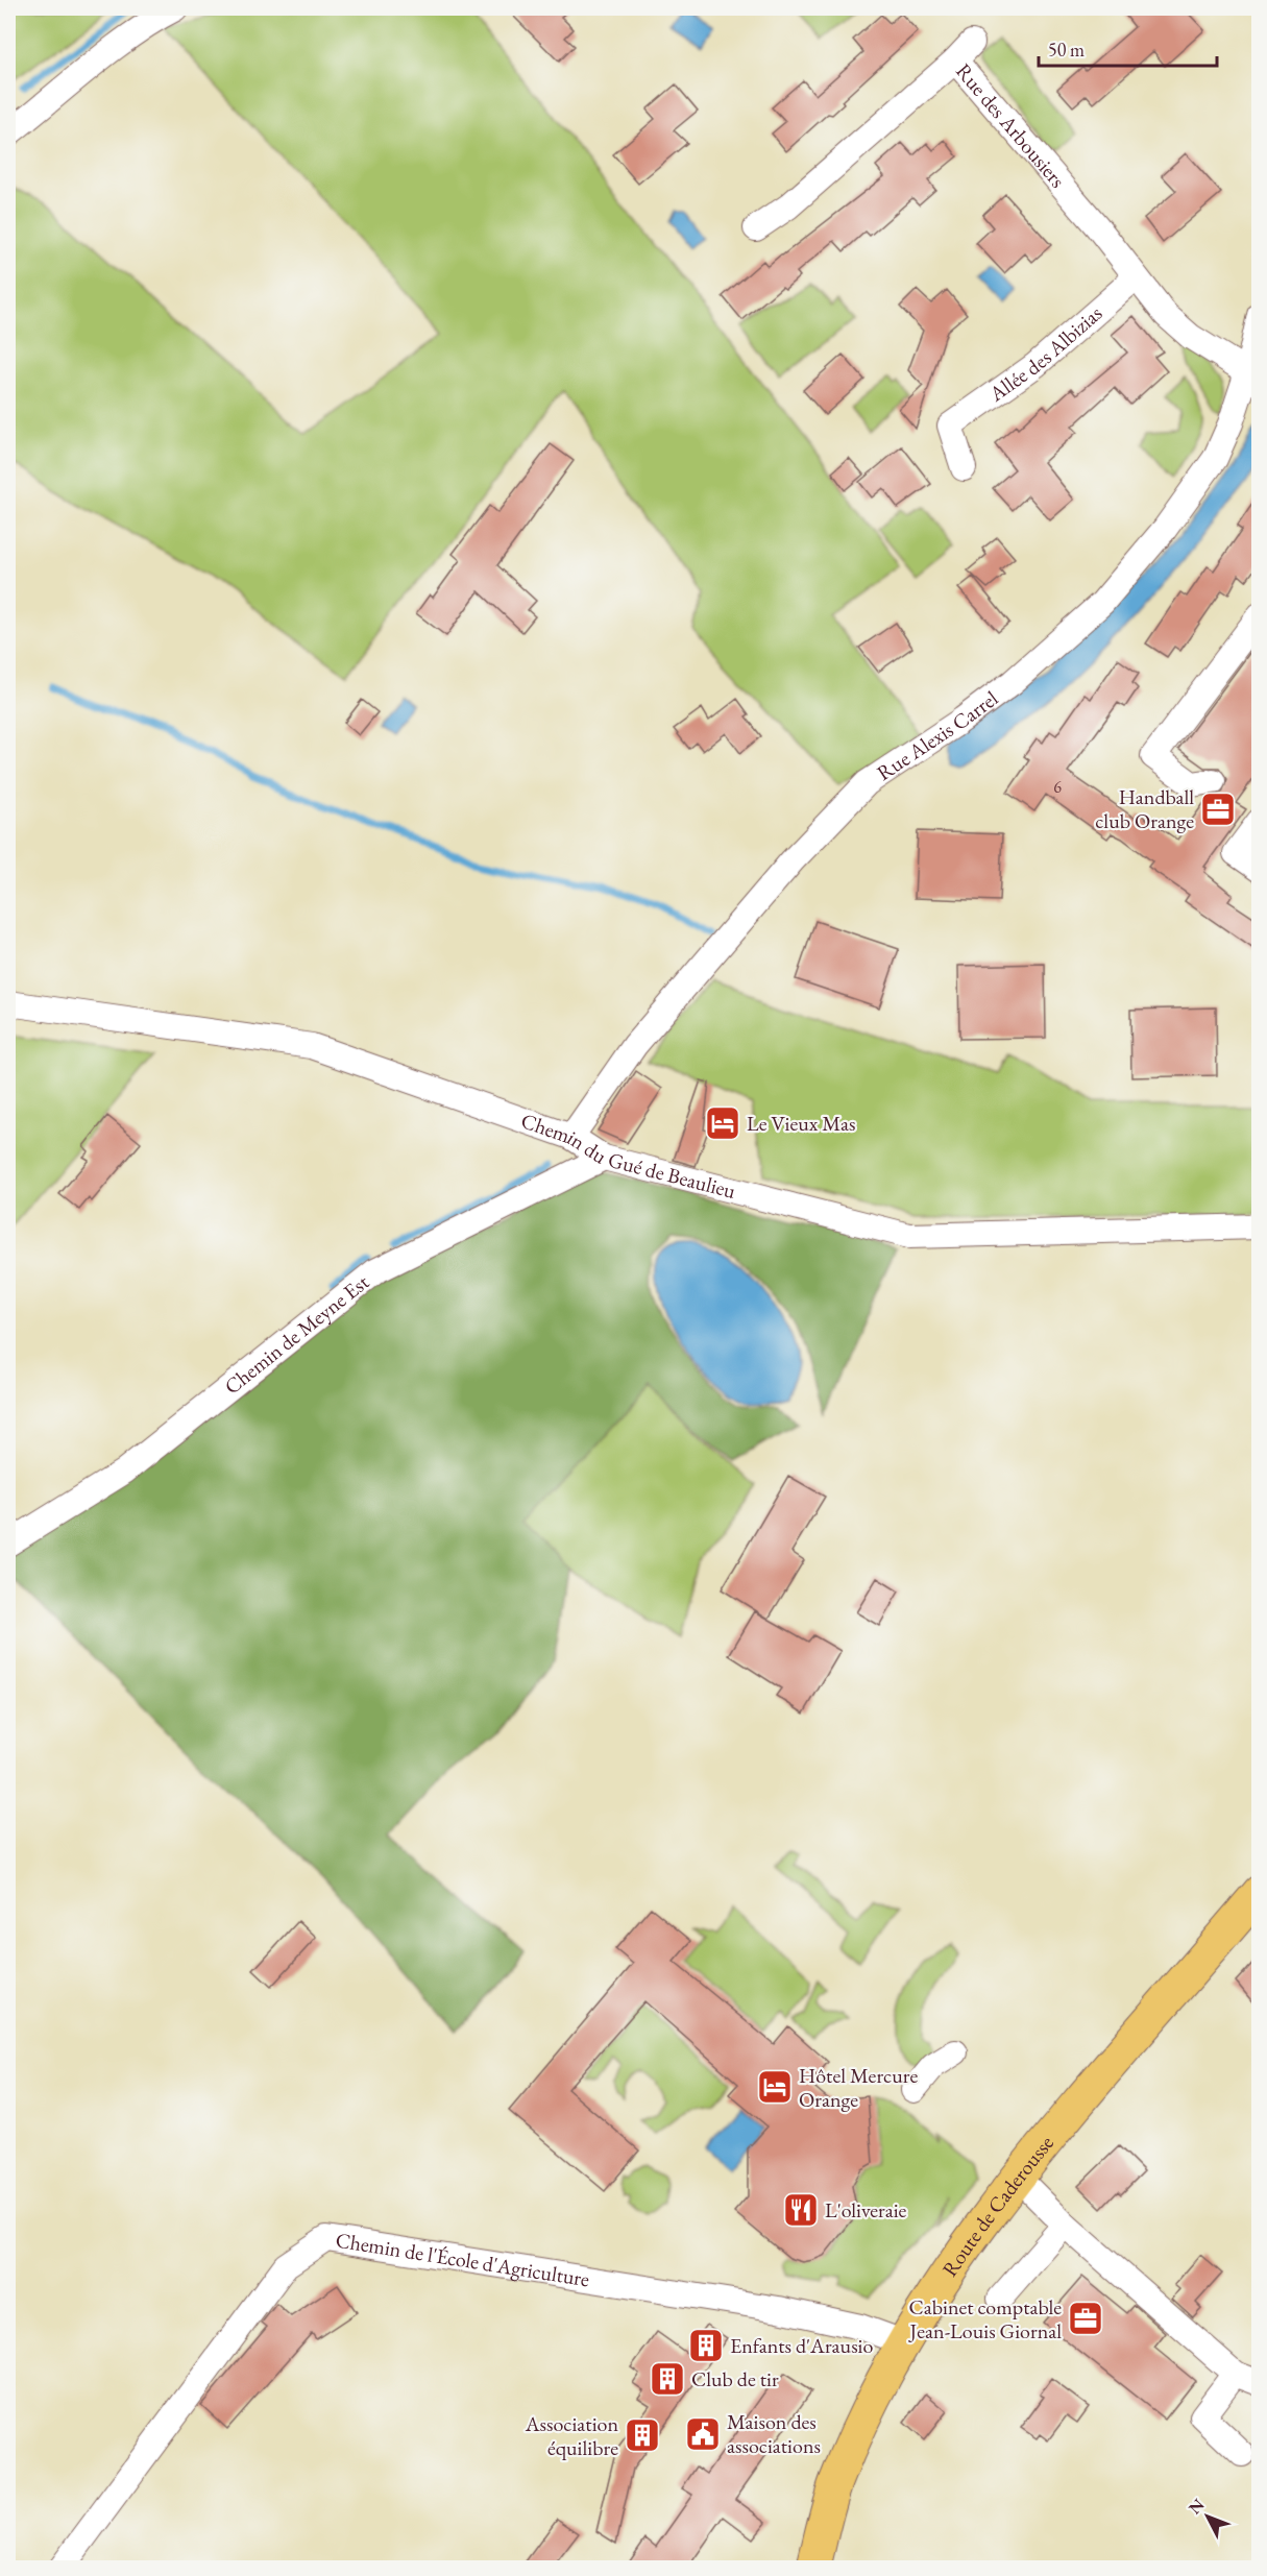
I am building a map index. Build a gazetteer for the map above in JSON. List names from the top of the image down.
{
  "streets": {
    "main road": ["Route de Caderousse"],
    "street": [
      "Rue des Arbousiers",
      "Allée des Albizias",
      "Rue Alexis Carrel",
      "Chemin du Gué de Beaulieu",
      "Chemin de Meyne Est",
      "Chemin de l'École d'Agriculture"
    ]
  },
  "crossings": [
    ["Rue des Arbousiers", "Allée des Albizias"],
    ["Rue des Arbousiers", "Rue Alexis Carrel"],
    ["Rue Alexis Carrel", "Chemin du Gué de Beaulieu"],
    ["Chemin du Gué de Beaulieu", "Chemin de Meyne Est"],
    ["Route de Caderousse", "Chemin de l'École d'Agriculture"]
  ],
  "places": {
    "office": ["Handball club Orange", "Cabinet comptable Jean-Louis Giornal"],
    "hotel": ["Le Vieux Mas", "Hôtel Mercure Orange"],
    "restaurant": ["L'oliveraie"],
    "building": ["Enfants d'Arausio", "Club de tir", "Association équilibre"],
    "public building": ["Maison des associations"]
  },
  "house_numbers": ["6"],
  "scale_bar": "50 m",
  "north": "top left"
}
